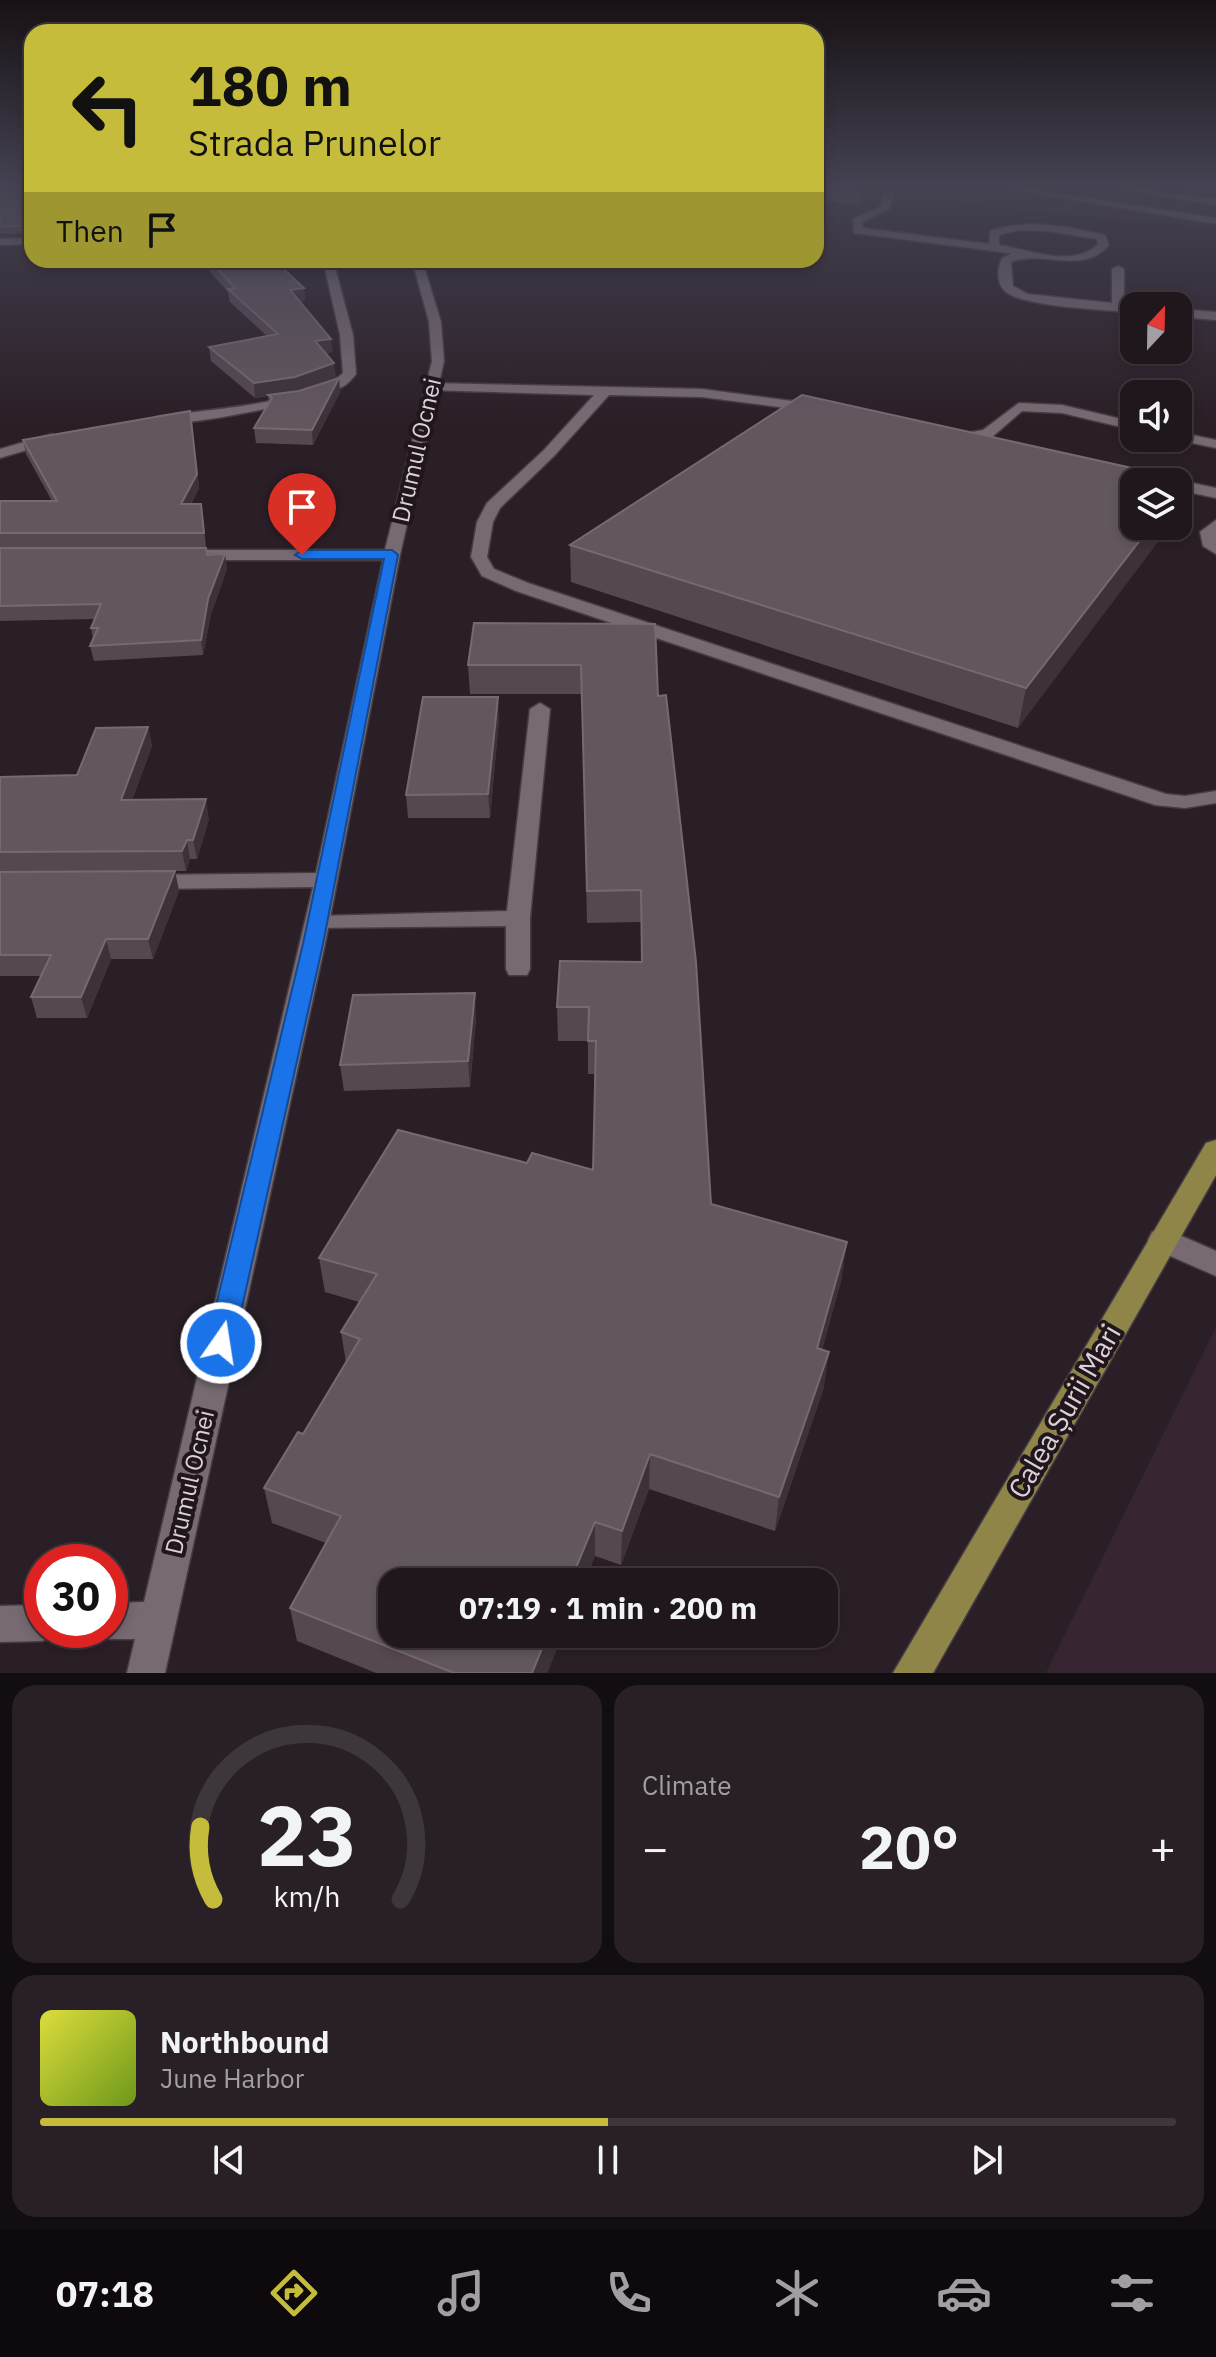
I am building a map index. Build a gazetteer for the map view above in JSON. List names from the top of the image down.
{
  "streets": {
    "main road": ["Calea Șurii Mari"],
    "street": ["Drumul Ocnei"]
  },
  "north": "top",
  "page": {
    "turn": ["180 m", "Strada Prunelor"],
    "then": "Then",
    "limit": "30",
    "trip": "07:19 · 1 min · 200 m",
    "tile": "Climate",
    "heat": ["−", "20°", "+"],
    "song": ["Northbound", "June Harbor"],
    "tabs": "07:18",
    "gauge": ["23", "km/h"]
  }
}
